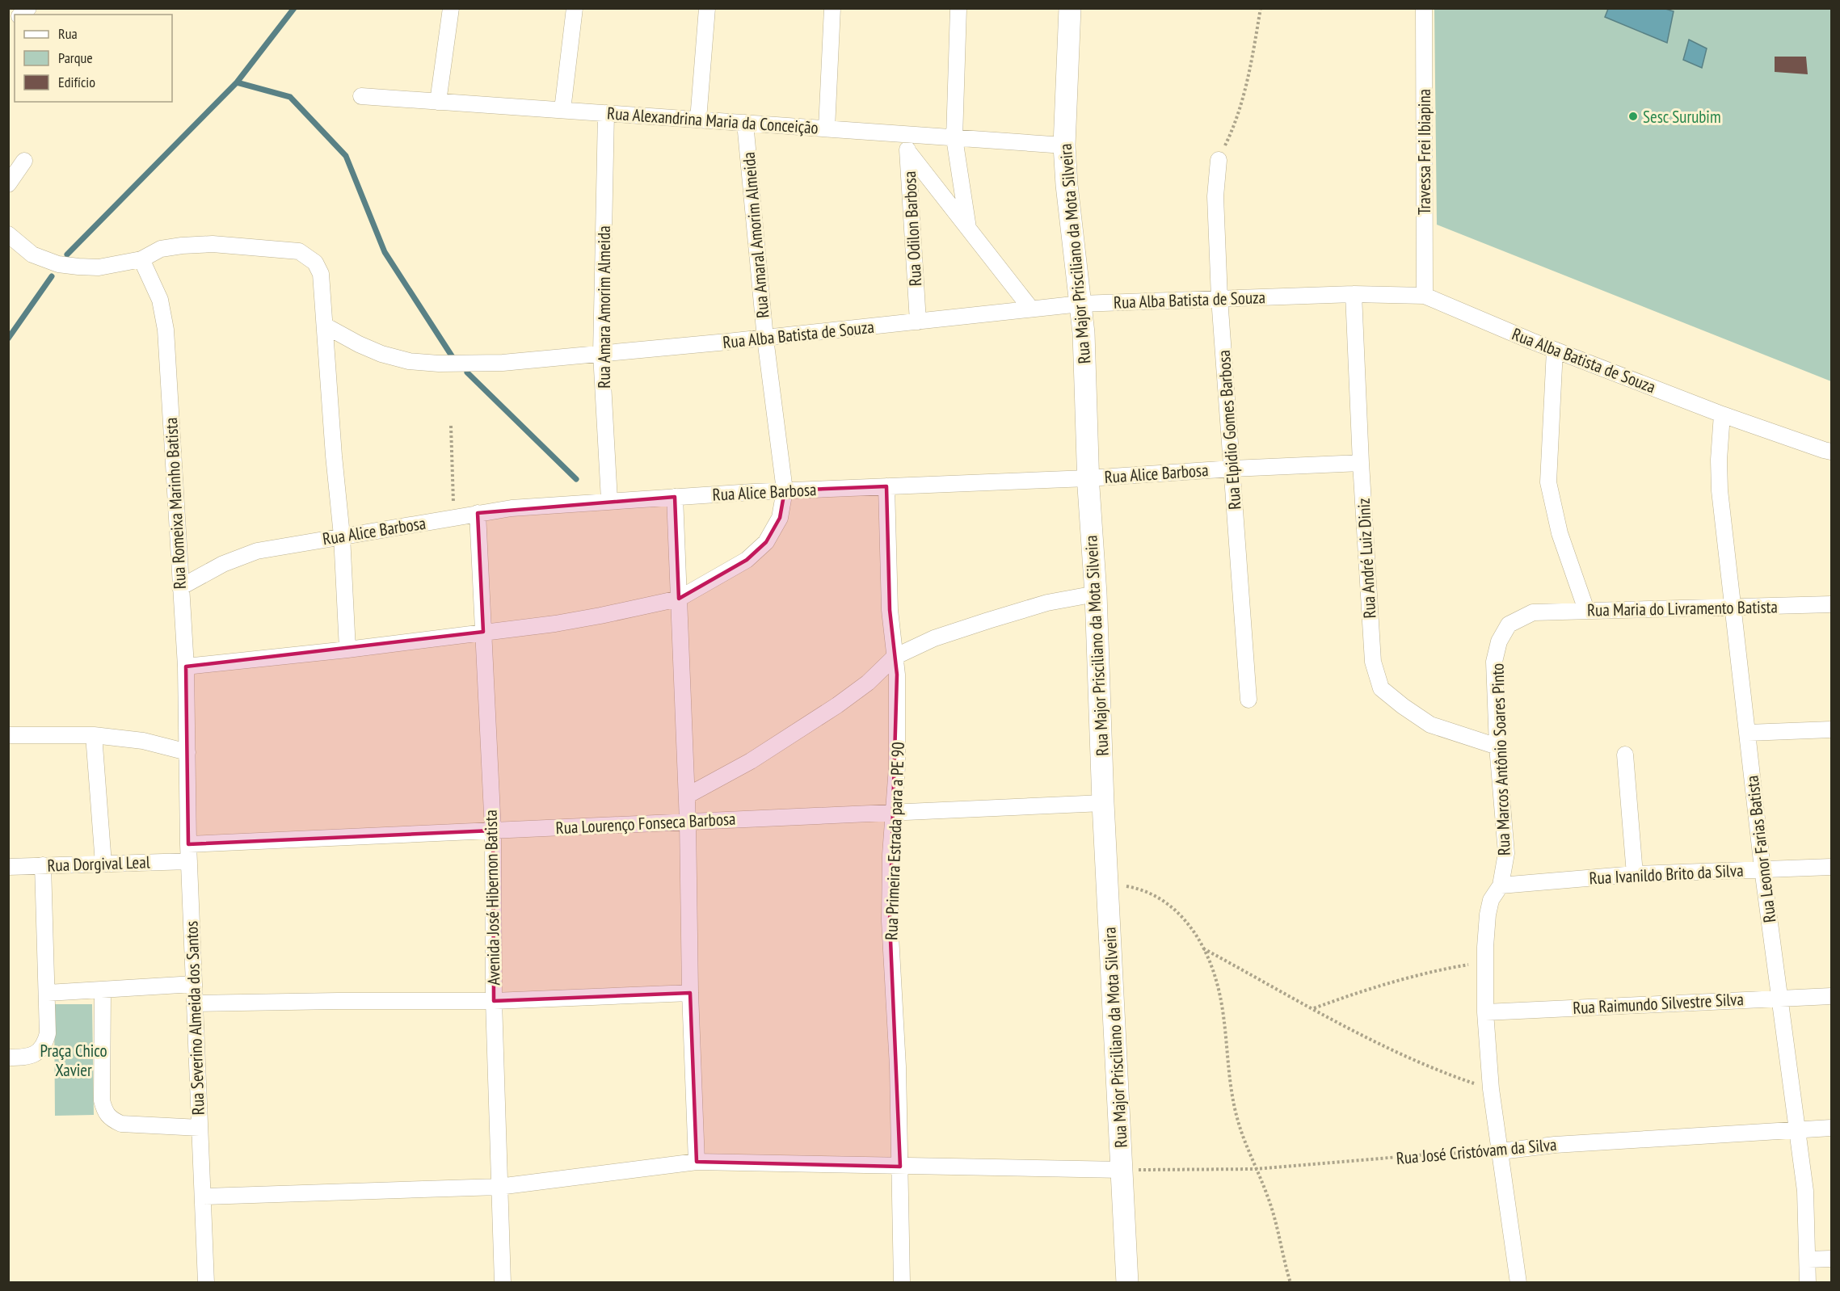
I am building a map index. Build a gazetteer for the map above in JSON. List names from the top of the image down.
{
  "streets": {
    "main road": ["Rua Major Prisciliano da Mota Silveira"],
    "street": [
      "Rua Alexandrina Maria da Conceição",
      "Travessa Frei Ibiapina",
      "Rua Odilon Barbosa",
      "Rua Amaral Amorim Almeida",
      "Rua Alba Batista de Souza",
      "Rua Amara Amorim Almeida",
      "Rua Elpidio Gomes Barbosa",
      "Rua Alice Barbosa",
      "Rua Romeixa Marinho Batista",
      "Rua André Luiz Diniz",
      "Rua Maria do Livramento Batista",
      "Rua Marcos Antônio Soares Pinto",
      "Rua Lourenço Fonseca Barbosa",
      "Rua Primeira Estrada para a PE 90",
      "Rua Leonor Farias Batista",
      "Rua Dorgival Leal",
      "Rua Ivanildo Brito da Silva",
      "Avenida José Hibernon Batista",
      "Rua Raimundo Silvestre Silva",
      "Rua Severino Almeida dos Santos",
      "Rua José Cristóvam da Silva"
    ]
  },
  "crossings": [
    ["Rua Alexandrina Maria da Conceição", "Rua Odilon Barbosa"],
    ["Rua Alexandrina Maria da Conceição", "Rua Amaral Amorim Almeida"],
    ["Rua Alexandrina Maria da Conceição", "Rua Major Prisciliano da Mota Silveira"],
    ["Rua Alexandrina Maria da Conceição", "Rua Amara Amorim Almeida"],
    ["Travessa Frei Ibiapina", "Rua Alba Batista de Souza"],
    ["Rua Odilon Barbosa", "Rua Alba Batista de Souza"],
    ["Rua Amaral Amorim Almeida", "Rua Alba Batista de Souza"],
    ["Rua Amaral Amorim Almeida", "Rua Alice Barbosa"],
    ["Rua Amaral Amorim Almeida", "Rua Romeixa Marinho Batista"],
    ["Rua Amaral Amorim Almeida", "Avenida José Hibernon Batista"],
    ["Rua Major Prisciliano da Mota Silveira", "Rua Alba Batista de Souza"],
    ["Rua Major Prisciliano da Mota Silveira", "Rua Alice Barbosa"],
    ["Rua Major Prisciliano da Mota Silveira", "Rua Lourenço Fonseca Barbosa"],
    ["Rua Major Prisciliano da Mota Silveira", "Rua José Cristóvam da Silva"],
    ["Rua Alba Batista de Souza", "Rua Amara Amorim Almeida"],
    ["Rua Alba Batista de Souza", "Rua Elpidio Gomes Barbosa"],
    ["Rua Alba Batista de Souza", "Rua André Luiz Diniz"],
    ["Rua Alba Batista de Souza", "Rua Leonor Farias Batista"],
    ["Rua Amara Amorim Almeida", "Rua Alice Barbosa"],
    ["Rua Elpidio Gomes Barbosa", "Rua Alice Barbosa"],
    ["Rua Alice Barbosa", "Rua Romeixa Marinho Batista"],
    ["Rua Alice Barbosa", "Rua André Luiz Diniz"],
    ["Rua Alice Barbosa", "Rua Primeira Estrada para a PE 90"],
    ["Rua Alice Barbosa", "Avenida José Hibernon Batista"],
    ["Rua Romeixa Marinho Batista", "Rua Severino Almeida dos Santos"],
    ["Rua André Luiz Diniz", "Rua Marcos Antônio Soares Pinto"],
    ["Rua Maria do Livramento Batista", "Rua Marcos Antônio Soares Pinto"],
    ["Rua Maria do Livramento Batista", "Rua Leonor Farias Batista"],
    ["Rua Marcos Antônio Soares Pinto", "Rua Ivanildo Brito da Silva"],
    ["Rua Marcos Antônio Soares Pinto", "Rua Raimundo Silvestre Silva"],
    ["Rua Marcos Antônio Soares Pinto", "Rua José Cristóvam da Silva"],
    ["Rua Lourenço Fonseca Barbosa", "Rua Primeira Estrada para a PE 90"],
    ["Rua Lourenço Fonseca Barbosa", "Avenida José Hibernon Batista"],
    ["Rua Lourenço Fonseca Barbosa", "Rua Severino Almeida dos Santos"],
    ["Rua Leonor Farias Batista", "Rua Ivanildo Brito da Silva"],
    ["Rua Leonor Farias Batista", "Rua Raimundo Silvestre Silva"],
    ["Rua Leonor Farias Batista", "Rua José Cristóvam da Silva"],
    ["Rua Dorgival Leal", "Rua Severino Almeida dos Santos"]
  ],
  "parks": ["Praça Chico Xavier"],
  "places": ["Sesc Surubim"],
  "legend": ["Rua", "Parque", "Edifício"]
}
